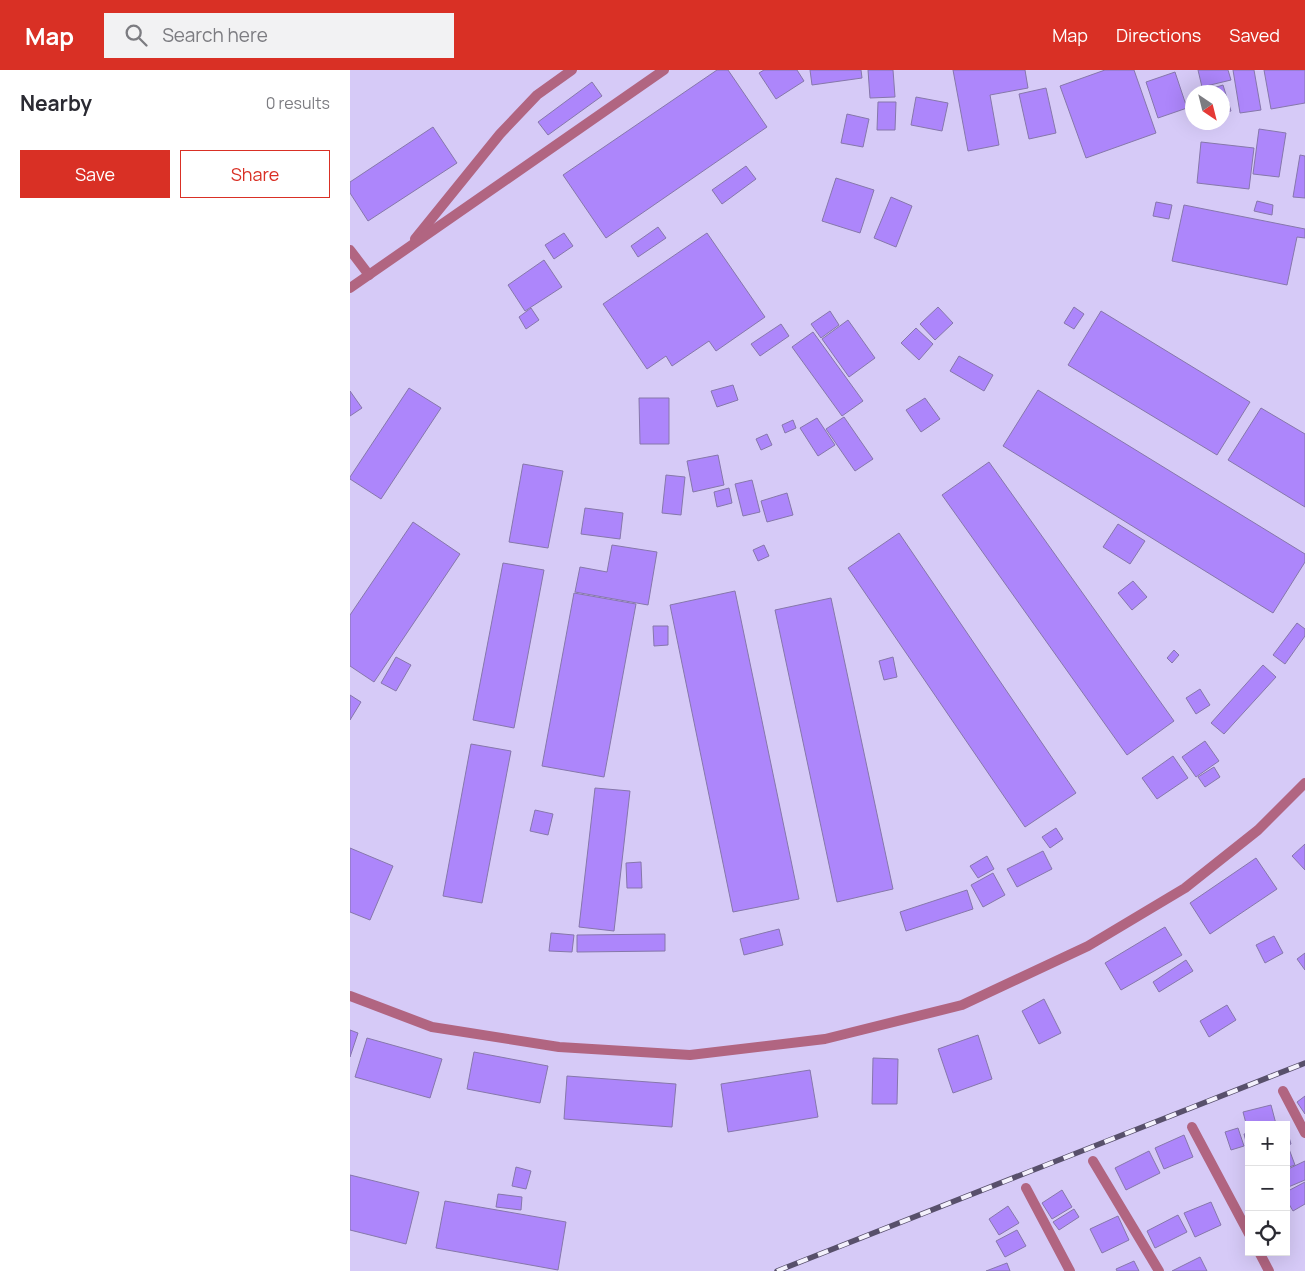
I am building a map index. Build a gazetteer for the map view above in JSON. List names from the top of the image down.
{
  "north": "bottom right",
  "page": {
    "header": "Map",
    "search": "Search here",
    "nav": ["Map", "Directions", "Saved"],
    "heading": ["Nearby", "0 results"],
    "buttons": ["Save", "Share"],
    "map_buttons": ["+", "−"]
  }
}
